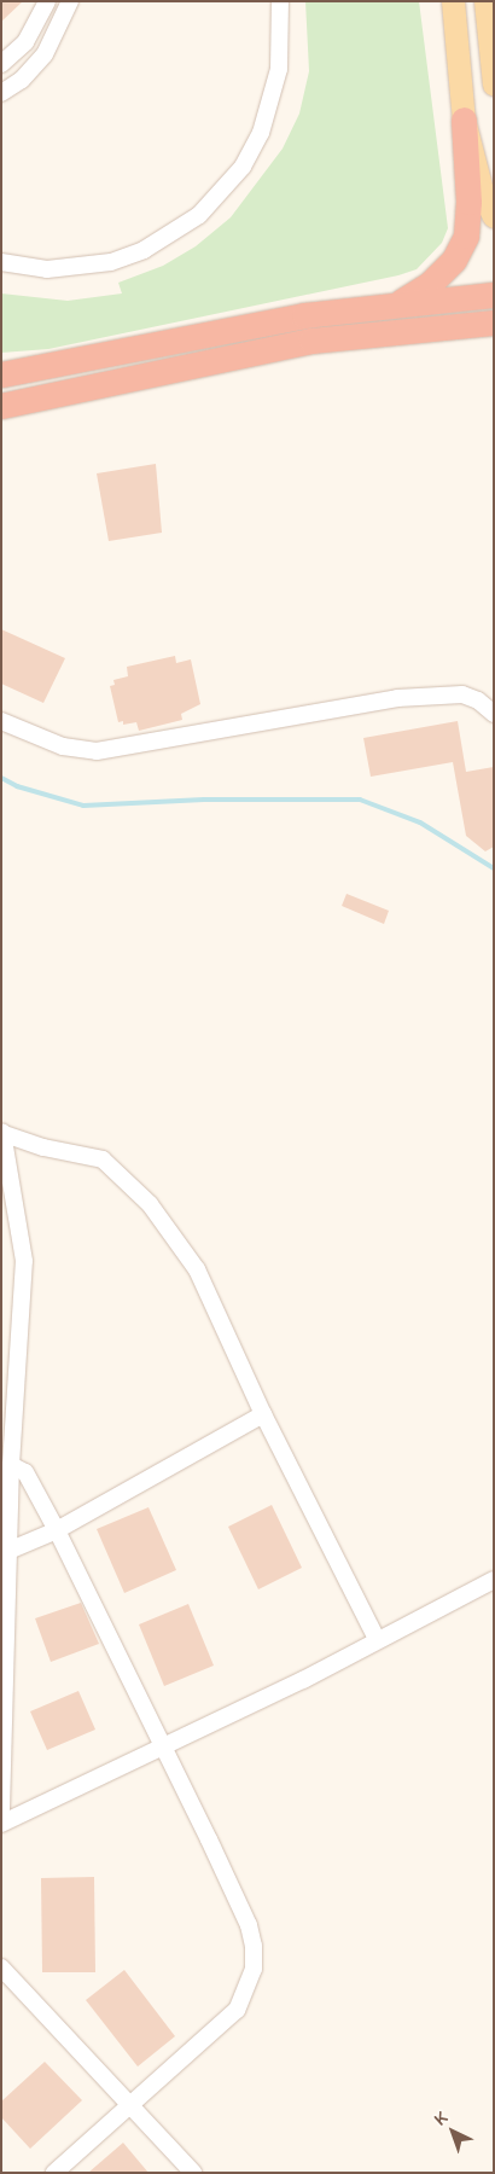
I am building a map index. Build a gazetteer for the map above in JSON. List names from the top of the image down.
{
  "north": "top left"
}
